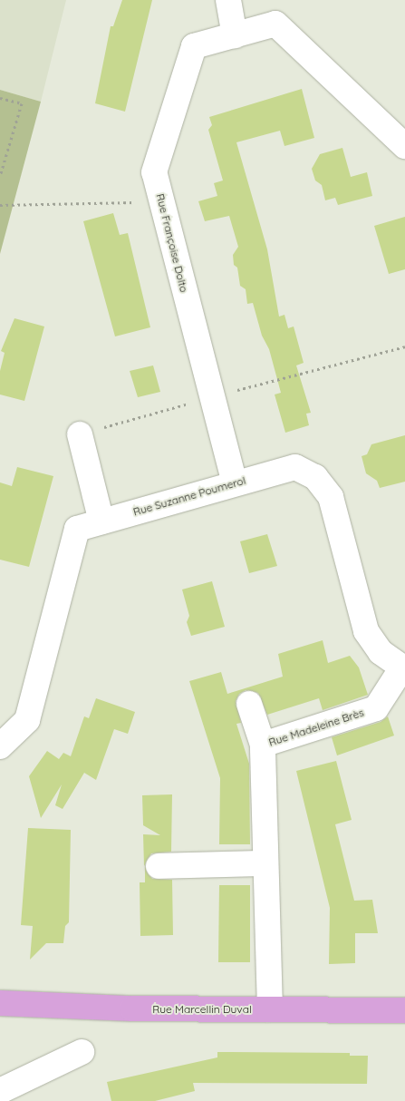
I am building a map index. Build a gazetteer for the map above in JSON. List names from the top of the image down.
{
  "streets": {
    "main road": ["Rue Marcellin Duval"],
    "street": ["Rue Françoise Dolto", "Rue Suzanne Poumerol", "Rue Madeleine Brès"]
  },
  "crossings": [
    ["Rue Françoise Dolto", "Rue Suzanne Poumerol"],
    ["Rue Suzanne Poumerol", "Rue Madeleine Brès"],
    ["Rue Madeleine Brès", "Rue Marcellin Duval"]
  ]
}
